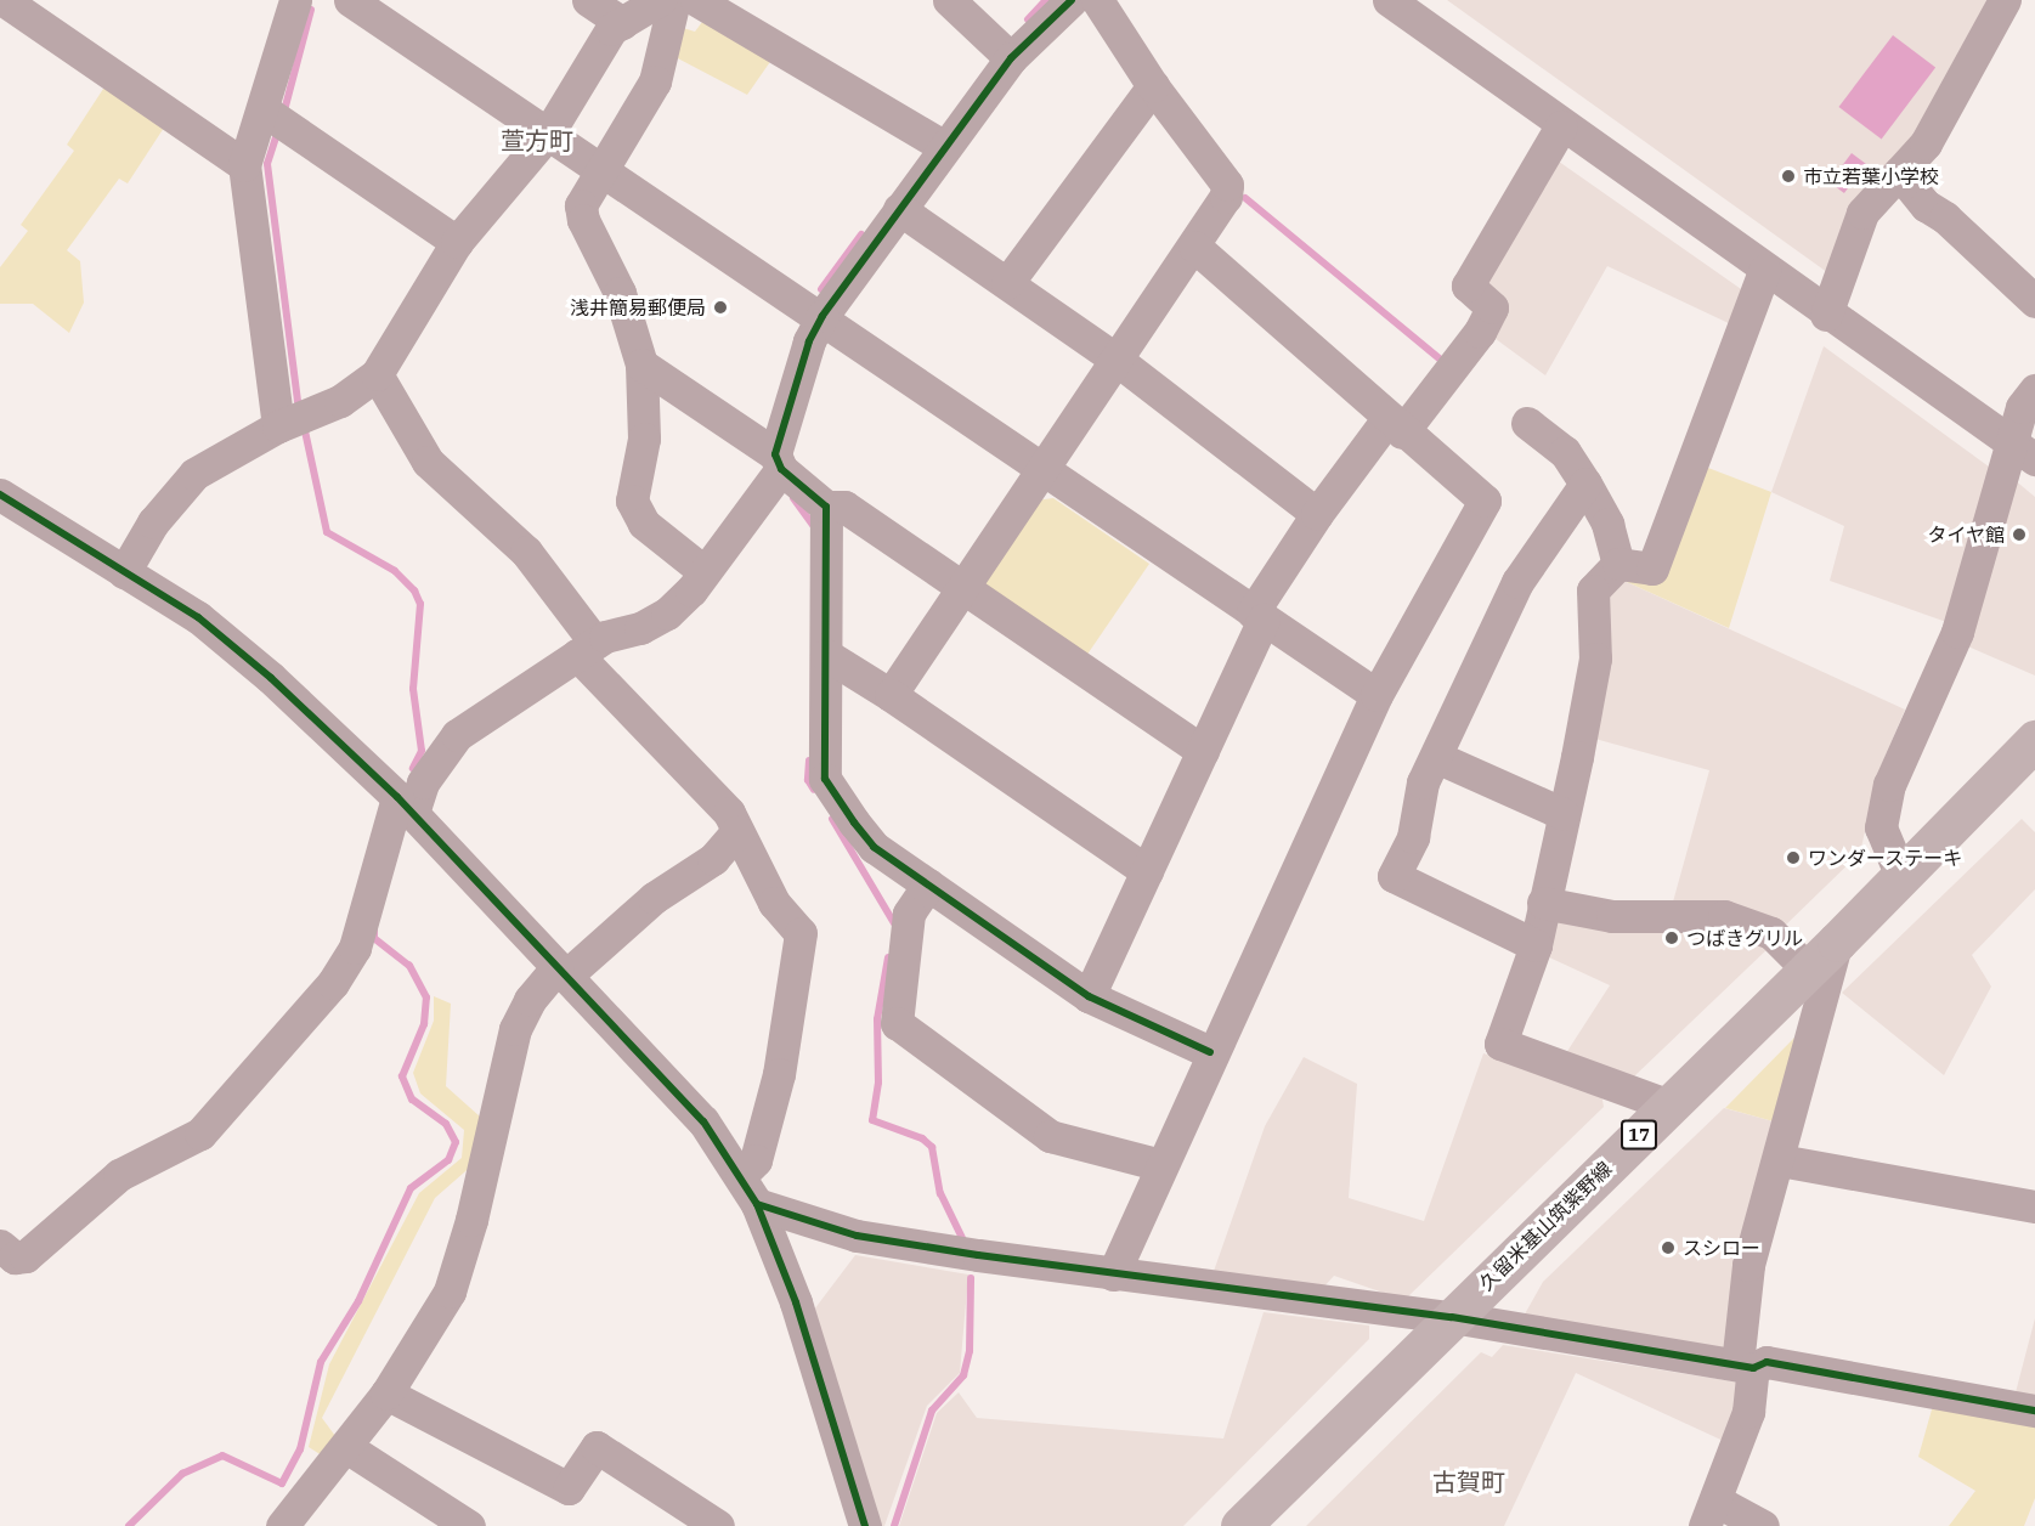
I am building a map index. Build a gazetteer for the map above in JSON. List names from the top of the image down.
{
  "streets": {
    "main road": ["17", "久留米基山筑紫野線"]
  },
  "districts": ["萱方町", "古賀町"],
  "places": [
    "市立若葉小学校",
    "浅井簡易郵便局",
    "タイヤ館",
    "ワンダーステーキ",
    "つばきグリル",
    "スシロー"
  ]
}
